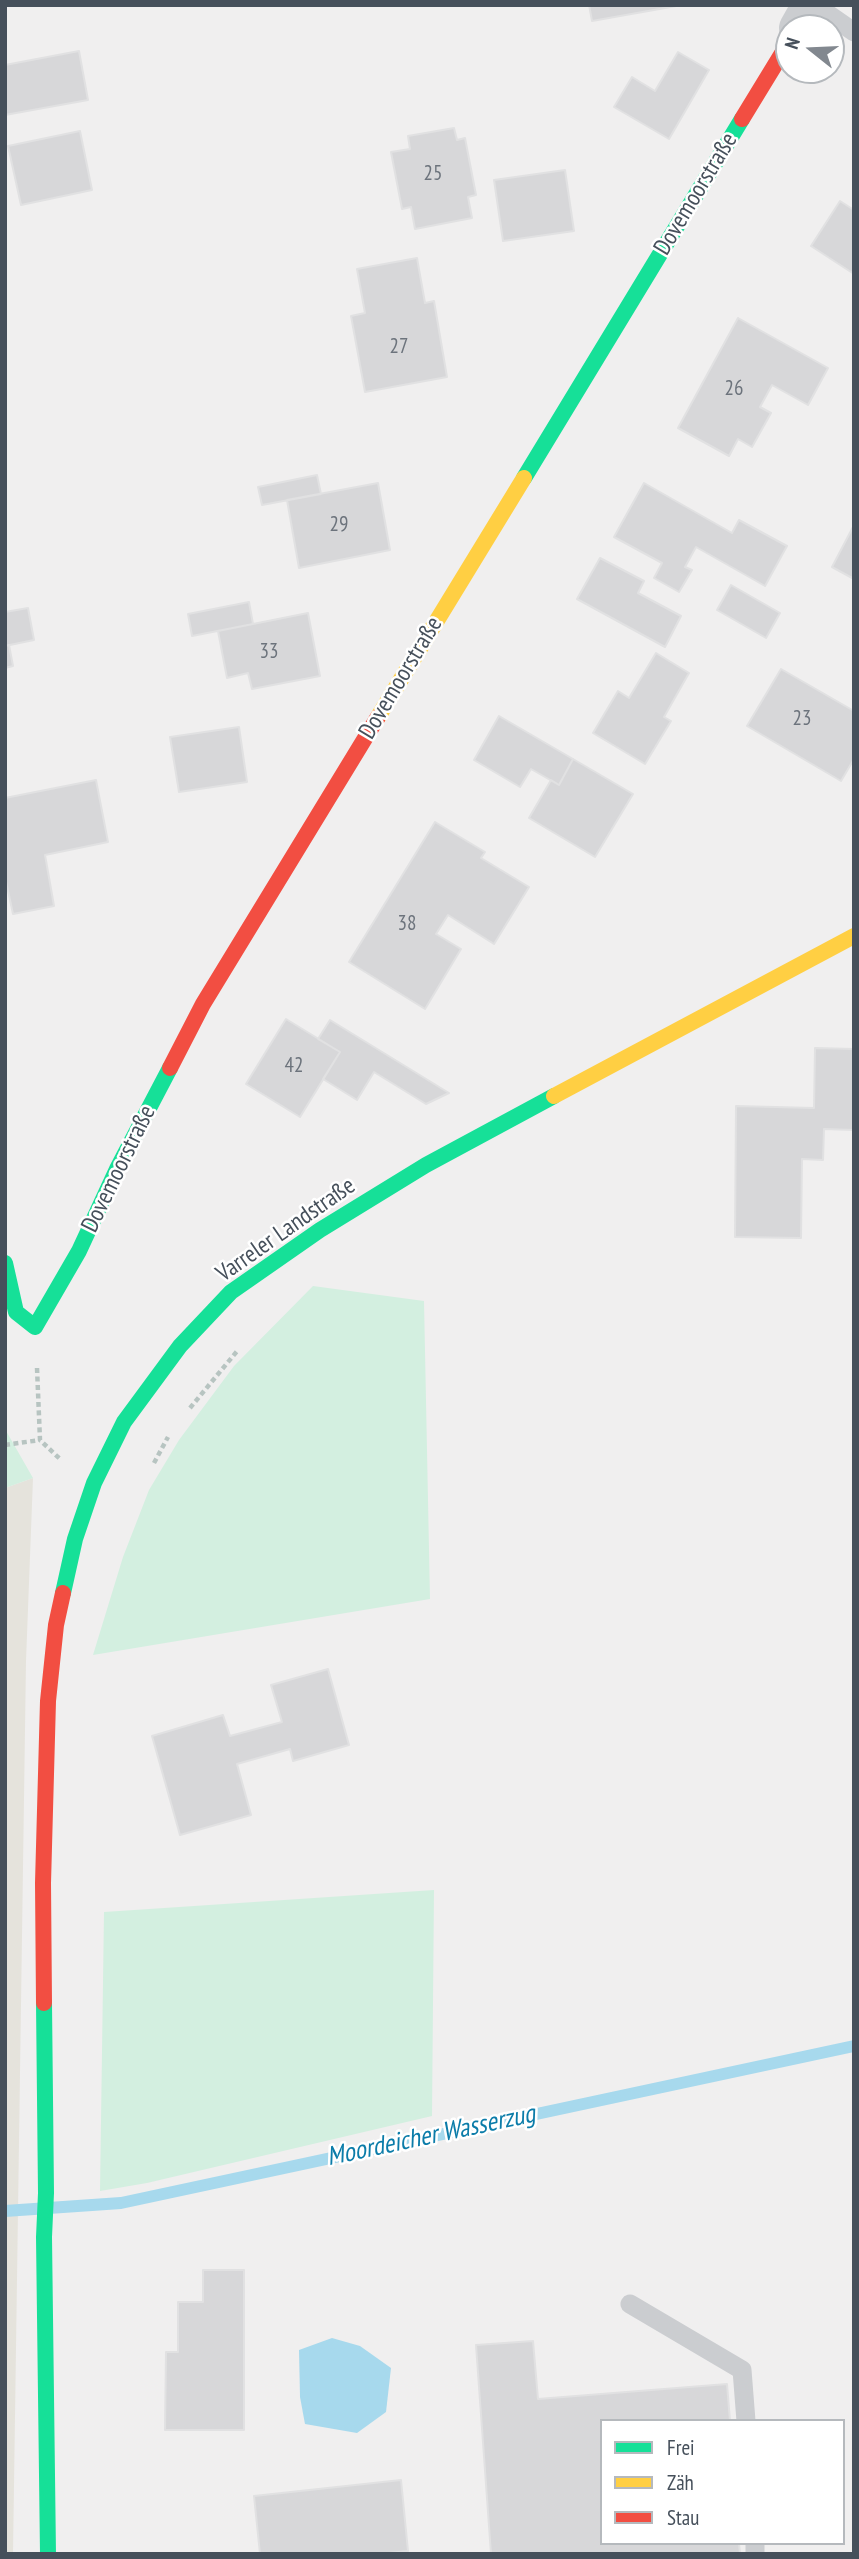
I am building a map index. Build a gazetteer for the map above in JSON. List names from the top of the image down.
{
  "streets": {
    "main road": ["Dovemoorstraße", "Varreler Landstraße"]
  },
  "water": ["Moordeicher Wasserzug"],
  "house_numbers": [
    "25",
    "27",
    "26",
    "29",
    "33",
    "23",
    "38",
    "42"
  ],
  "legend": ["Frei", "Zäh", "Stau"],
  "north": "left"
}
